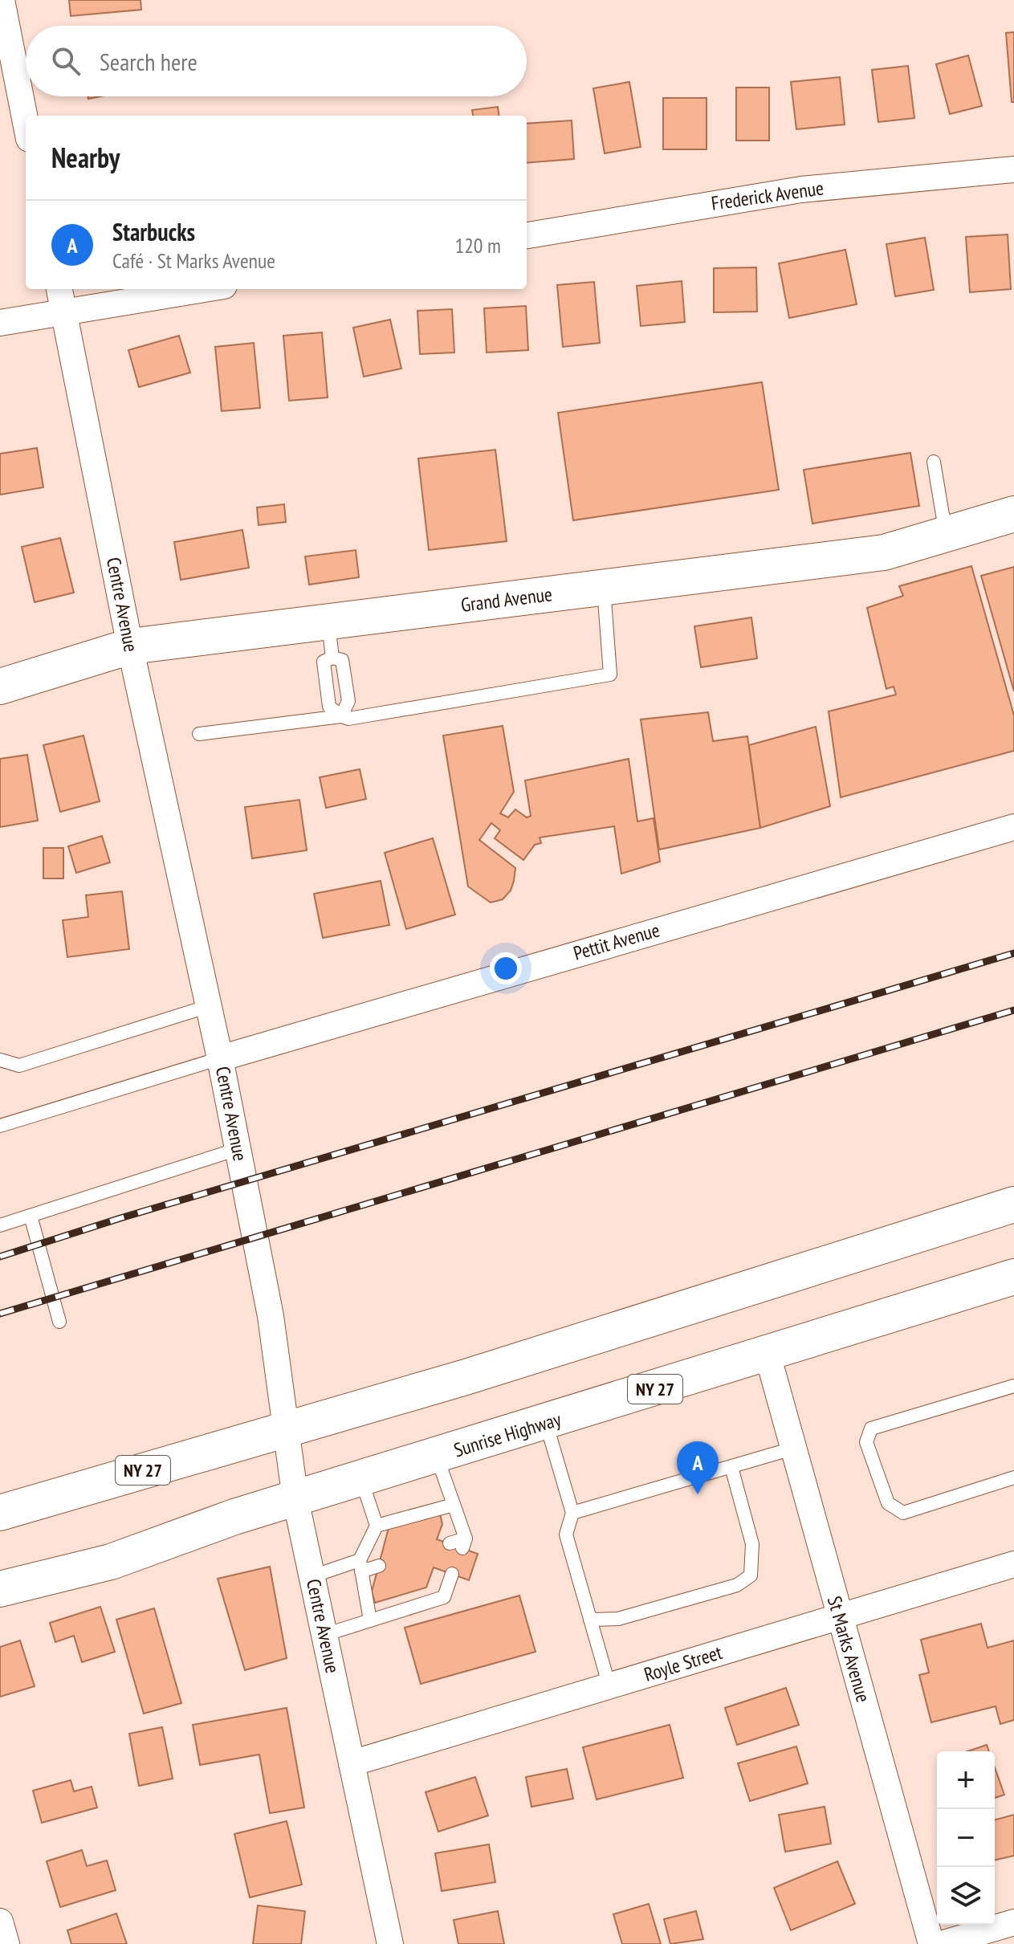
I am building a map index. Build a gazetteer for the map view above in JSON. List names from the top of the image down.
{
  "streets": {
    "main road": ["Grand Avenue", "NY 27", "Sunrise Highway"],
    "street": [
      "Frederick Avenue",
      "Centre Avenue",
      "Pettit Avenue",
      "St Marks Avenue",
      "Royle Street"
    ]
  },
  "crossings": [
    ["Grand Avenue", "Centre Avenue"],
    ["Centre Avenue", "Pettit Avenue"],
    ["Centre Avenue", "NY 27"],
    ["Centre Avenue", "Sunrise Highway"],
    ["Centre Avenue", "Royle Street"],
    ["Sunrise Highway", "St Marks Avenue"],
    ["St Marks Avenue", "Royle Street"]
  ],
  "page": {
    "search": "Search here",
    "heading": "Nearby",
    "list": [
      {
        "mark": "A",
        "name": "Starbucks",
        "note": "Café · St Marks Avenue",
        "value": "120 m"
      }
    ],
    "pins": "A",
    "map_buttons": ["+", "−"]
  }
}
